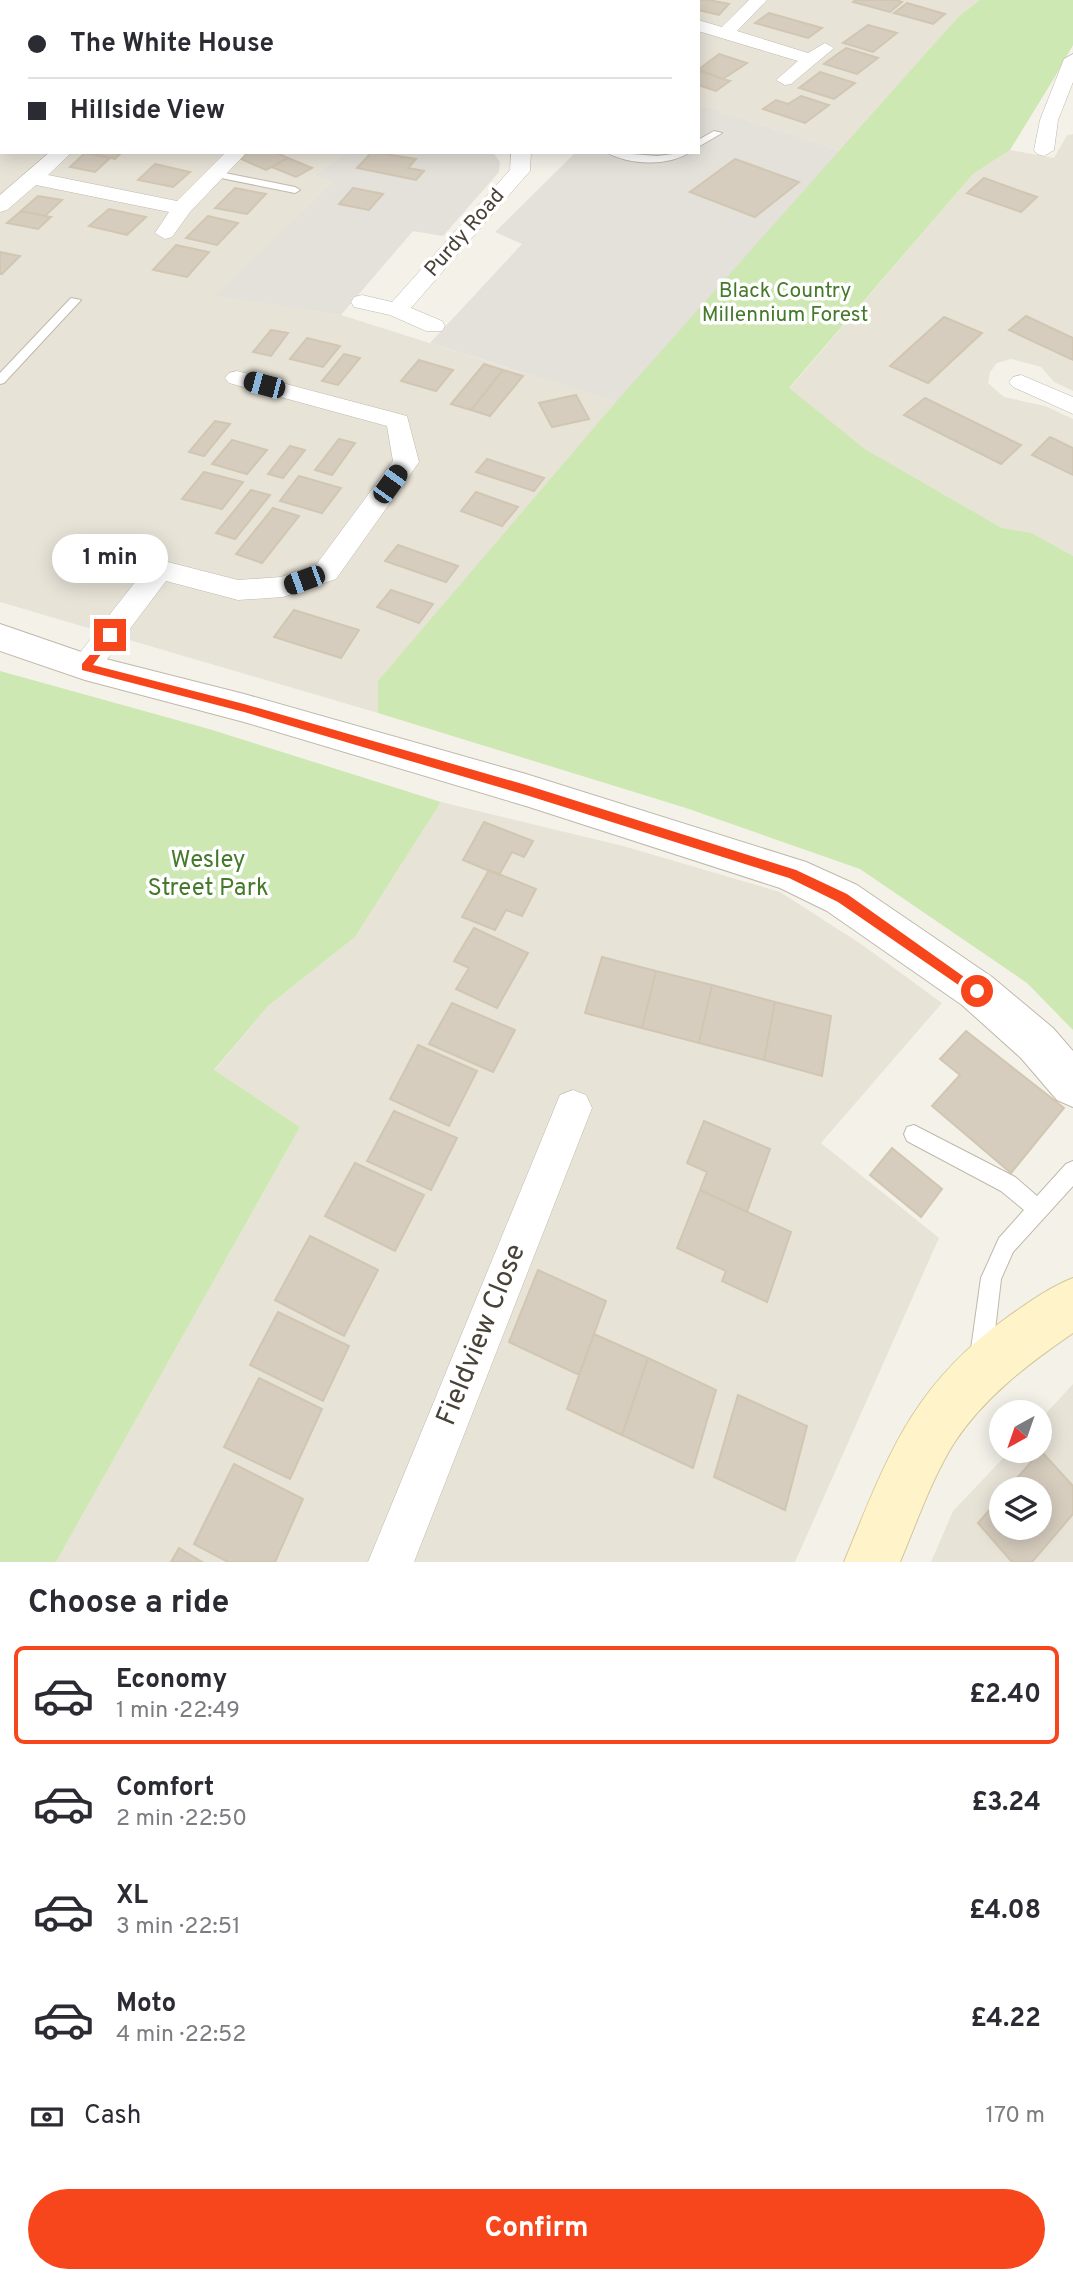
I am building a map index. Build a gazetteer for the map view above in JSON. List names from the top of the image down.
{
  "streets": {
    "street": ["Purdy Road", "Fieldview Close"]
  },
  "parks": ["Black Country Millennium Forest", "Wesley Street Park"],
  "north": "bottom left",
  "page": {
    "banner": ["The White House", "Hillside View"],
    "bubble": "1 min",
    "heading": "Choose a ride",
    "list": [
      {
        "name": "Economy",
        "note": "1 min · 22:49",
        "value": "£2.40"
      },
      {
        "name": "Comfort",
        "note": "2 min · 22:50",
        "value": "£3.24"
      },
      {
        "name": "XL",
        "note": "3 min · 22:51",
        "value": "£4.08"
      },
      {
        "name": "Moto",
        "note": "4 min · 22:52",
        "value": "£4.22"
      }
    ],
    "pay": ["Cash", "170 m"],
    "buttons": "Confirm"
  }
}
